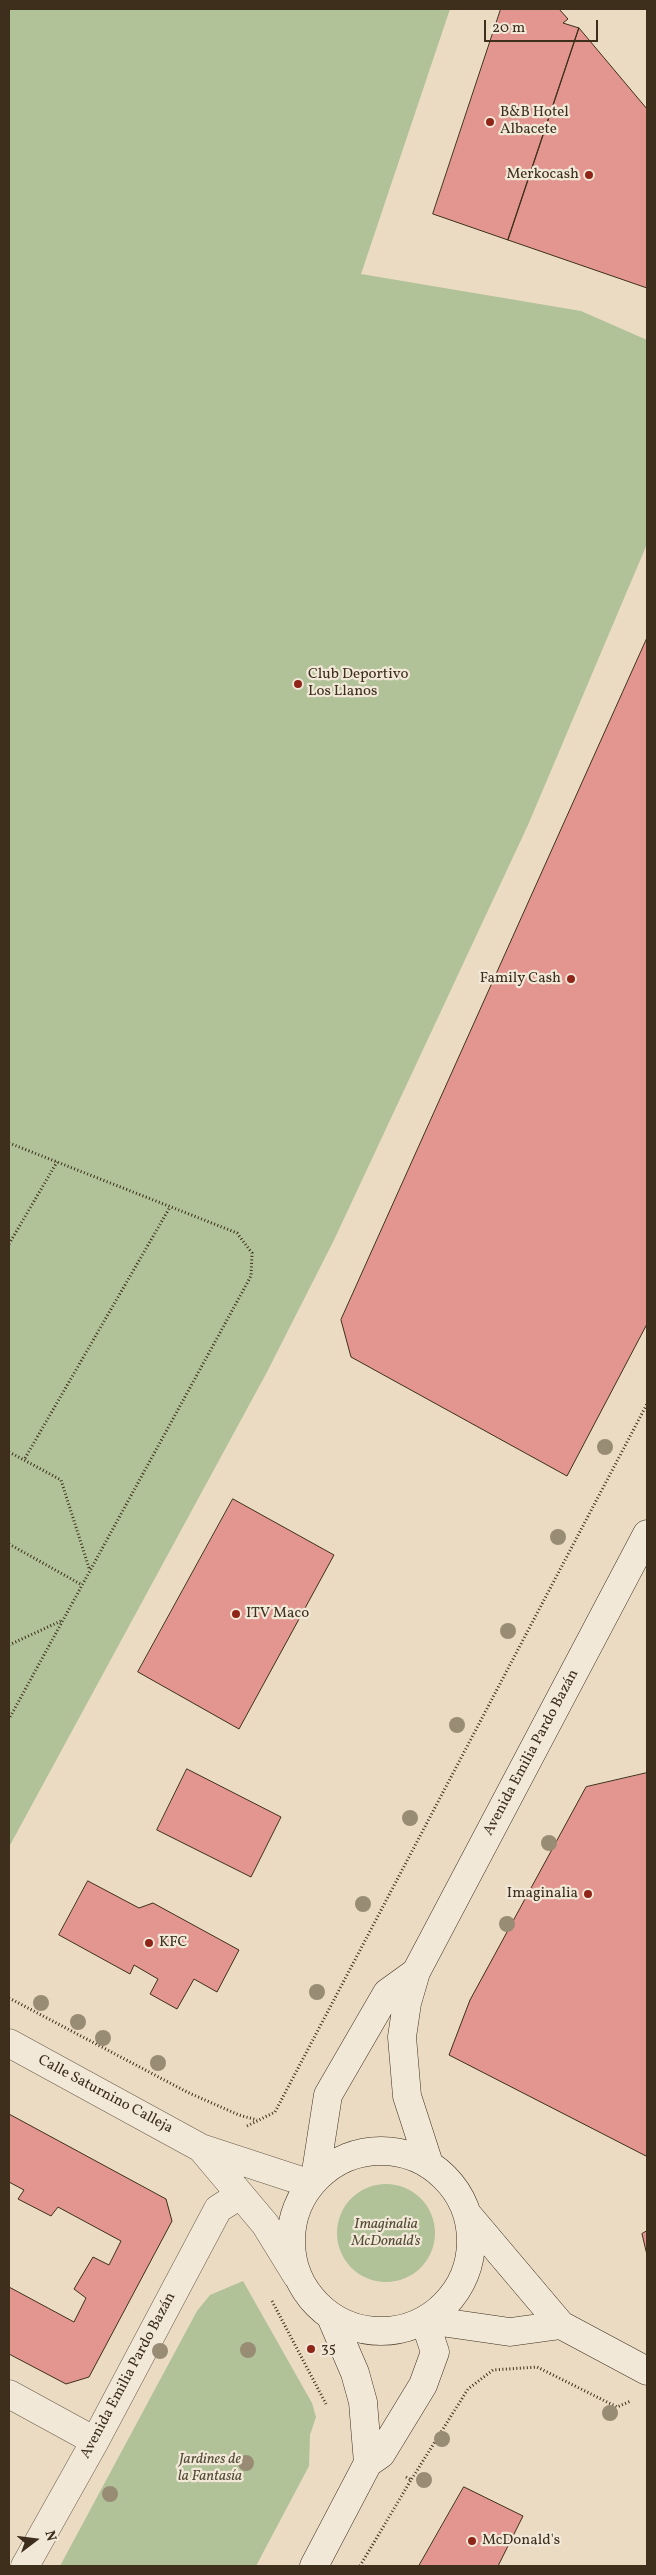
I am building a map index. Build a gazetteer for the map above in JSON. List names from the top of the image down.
{
  "streets": {
    "street": ["Avenida Emilia Pardo Bazán", "Calle Saturnino Calleja"]
  },
  "crossings": [
    ["Avenida Emilia Pardo Bazán", "Calle Saturnino Calleja"]
  ],
  "parks": ["Imaginalia McDonald's", "Jardines de la Fantasía"],
  "places": [
    "B&B Hotel Albacete",
    "Merkocash",
    "Club Deportivo Los Llanos",
    "Family Cash",
    "ITV Maco",
    "Imaginalia",
    "KFC",
    "35",
    "McDonald's"
  ],
  "scale_bar": "20 m",
  "north": "right"
}
